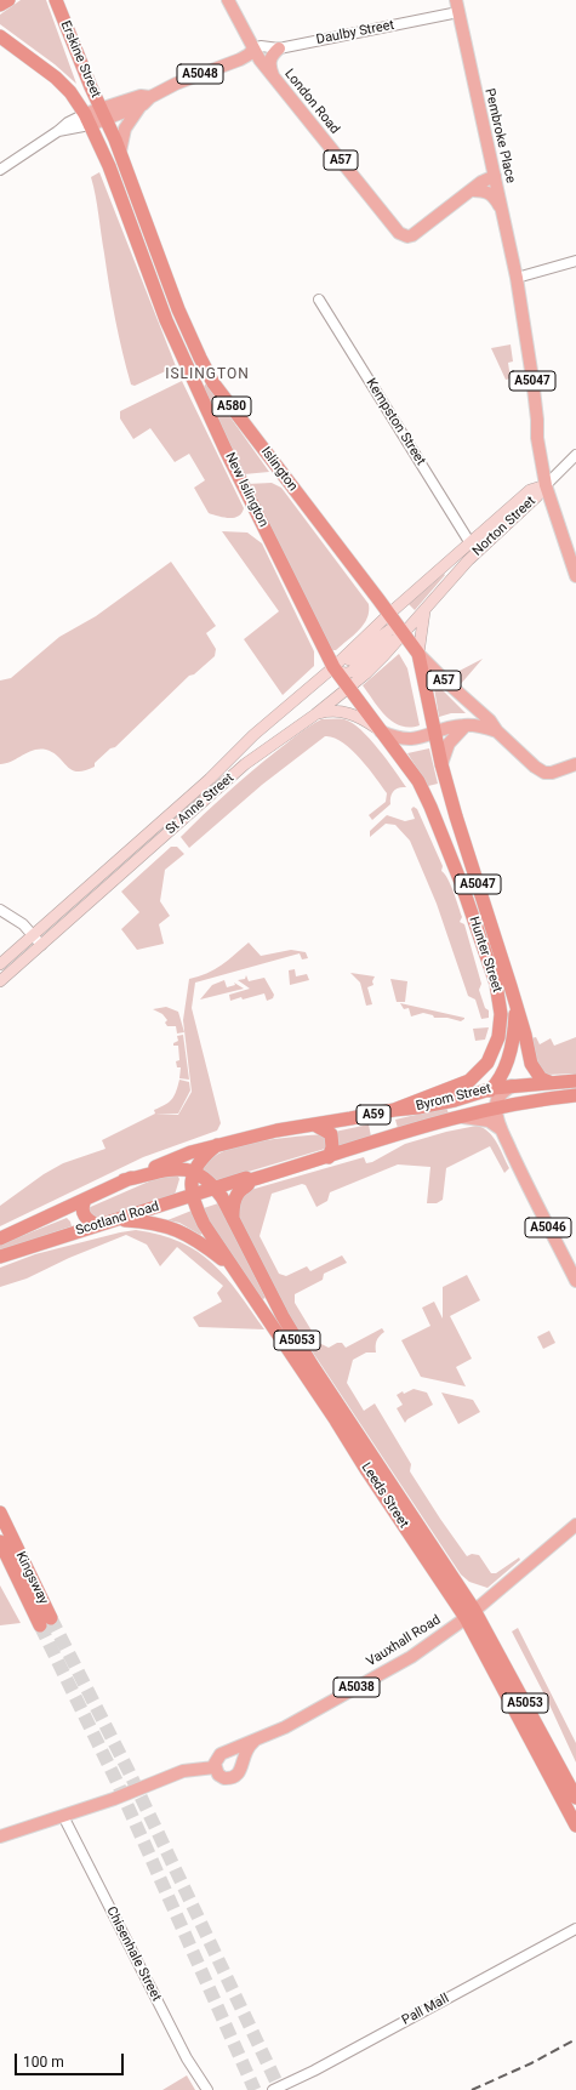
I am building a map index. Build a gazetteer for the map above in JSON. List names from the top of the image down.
{
  "streets": {
    "highway": [
      "Erskine Street",
      "A5047",
      "A580",
      "Islington",
      "New Islington",
      "Hunter Street",
      "Byrom Street",
      "A59",
      "Scotland Road",
      "A5053",
      "Leeds Street",
      "Kingsway"
    ],
    "main road": [
      "A5048",
      "London Road",
      "Pembroke Place",
      "A57",
      "Norton Street",
      "St Anne Street",
      "A5046",
      "Vauxhall Road",
      "A5038"
    ],
    "street": [
      "Daulby Street",
      "Kempston Street",
      "Chisenhale Street",
      "Pall Mall"
    ]
  },
  "crossings": [
    ["Daulby Street", "A5048"],
    ["Daulby Street", "London Road"],
    ["Daulby Street", "Pembroke Place"],
    ["Daulby Street", "A57"],
    ["Erskine Street", "Islington"],
    ["A5048", "London Road"],
    ["A5048", "A57"],
    ["London Road", "A57"],
    ["Pembroke Place", "A57"],
    ["Pembroke Place", "A5047"],
    ["A5047", "Norton Street"],
    ["A5047", "Hunter Street"],
    ["A5047", "Byrom Street"],
    ["A580", "New Islington"],
    ["Kempston Street", "Norton Street"],
    ["Islington", "Norton Street"],
    ["Islington", "St Anne Street"],
    ["Islington", "Hunter Street"],
    ["New Islington", "St Anne Street"],
    ["New Islington", "Hunter Street"],
    ["Norton Street", "St Anne Street"],
    ["Hunter Street", "Byrom Street"],
    ["Byrom Street", "Scotland Road"],
    ["Byrom Street", "A5046"],
    ["Byrom Street", "Leeds Street"],
    ["Scotland Road", "Leeds Street"],
    ["Leeds Street", "Vauxhall Road"],
    ["Vauxhall Road", "A5038"]
  ],
  "districts": ["ISLINGTON"],
  "scale_bar": "100 m"
}
